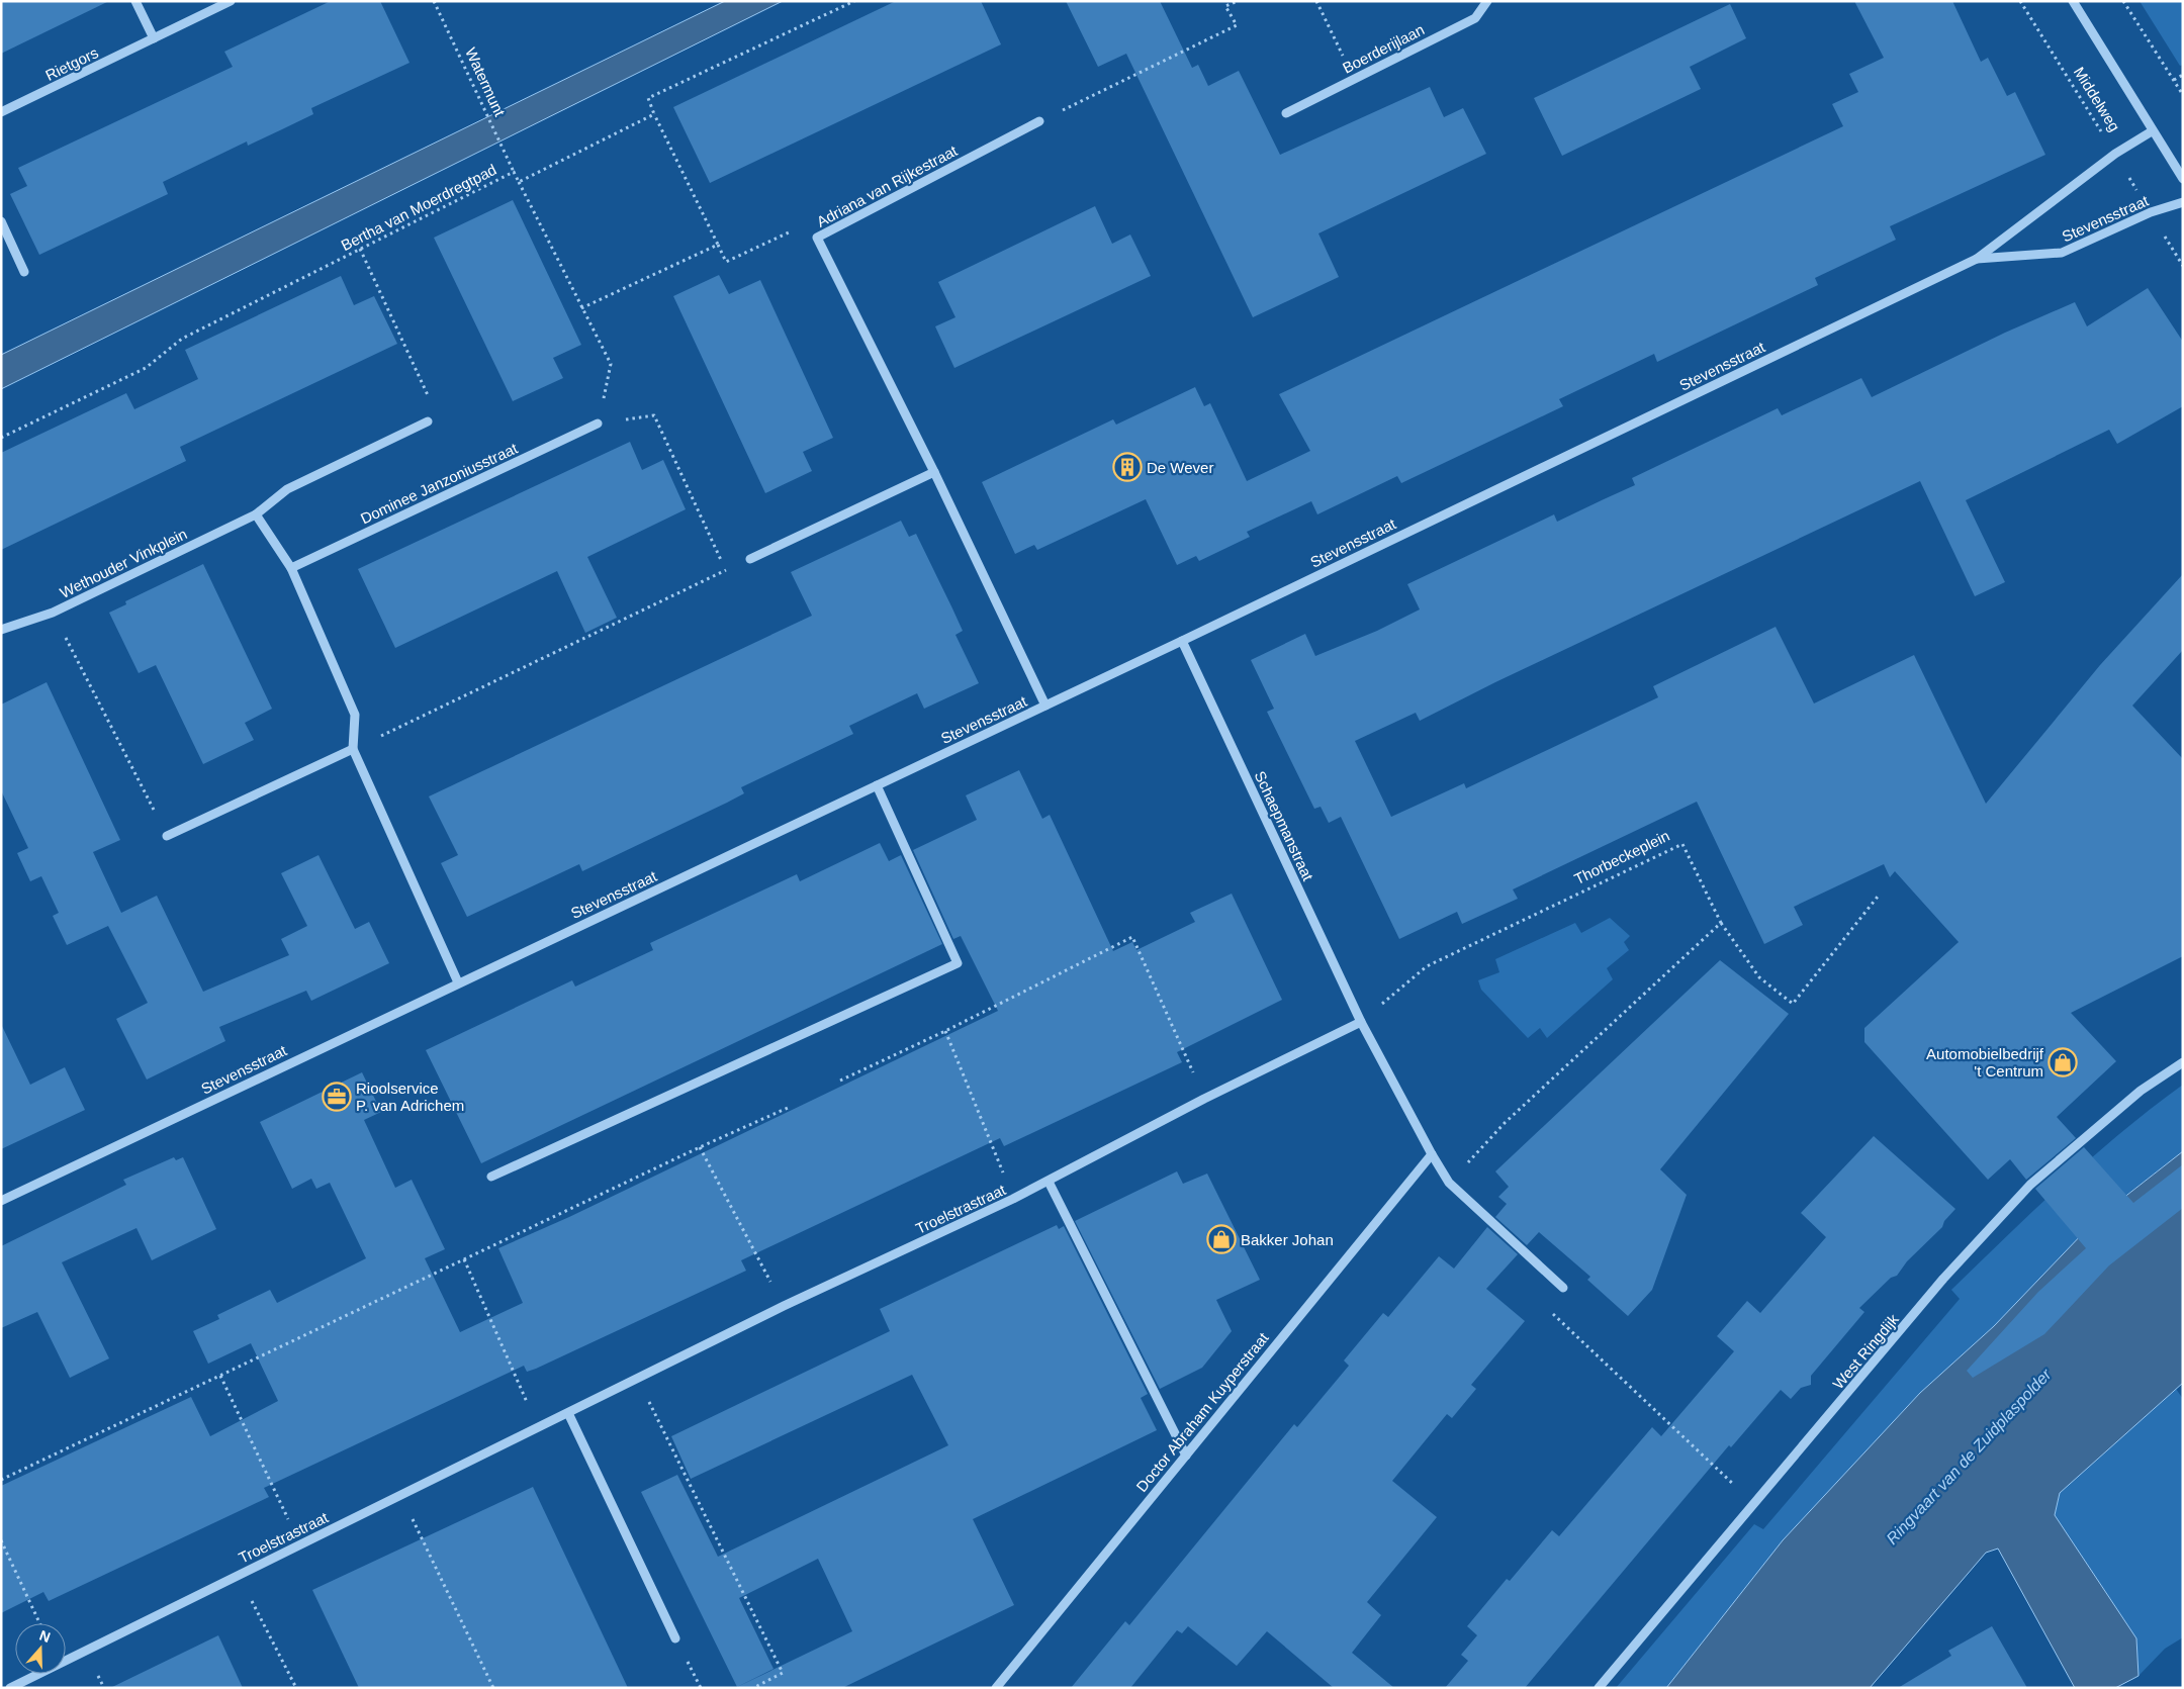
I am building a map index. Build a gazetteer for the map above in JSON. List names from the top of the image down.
{
  "streets": {
    "street": [
      "Boerderijlaan",
      "Rietgors",
      "Middelweg",
      "Adriana van Rijkestraat",
      "Stevensstraat",
      "Dominee Janzoniusstraat",
      "Wethouder Vinkplein",
      "Schaepmanstraat",
      "Troelstrastraat",
      "West Ringdijk",
      "Doctor Abraham Kuyperstraat"
    ],
    "path": ["Watermunt", "Bertha van Moerdregtpad", "Thorbeckeplein"]
  },
  "crossings": [
    ["Watermunt", "Bertha van Moerdregtpad"],
    ["Middelweg", "Stevensstraat"],
    ["Adriana van Rijkestraat", "Stevensstraat"],
    ["Stevensstraat", "Schaepmanstraat"],
    ["Schaepmanstraat", "Thorbeckeplein"],
    ["Schaepmanstraat", "Troelstrastraat"],
    ["Thorbeckeplein", "Troelstrastraat"]
  ],
  "water": ["Ringvaart van de Zuidplaspolder"],
  "places": {
    "building": ["De Wever"],
    "shop": ["Automobielbedrijf 't Centrum", "Bakker Johan"],
    "office": ["Rioolservice P. van Adrichem"]
  },
  "north": "top"
}
